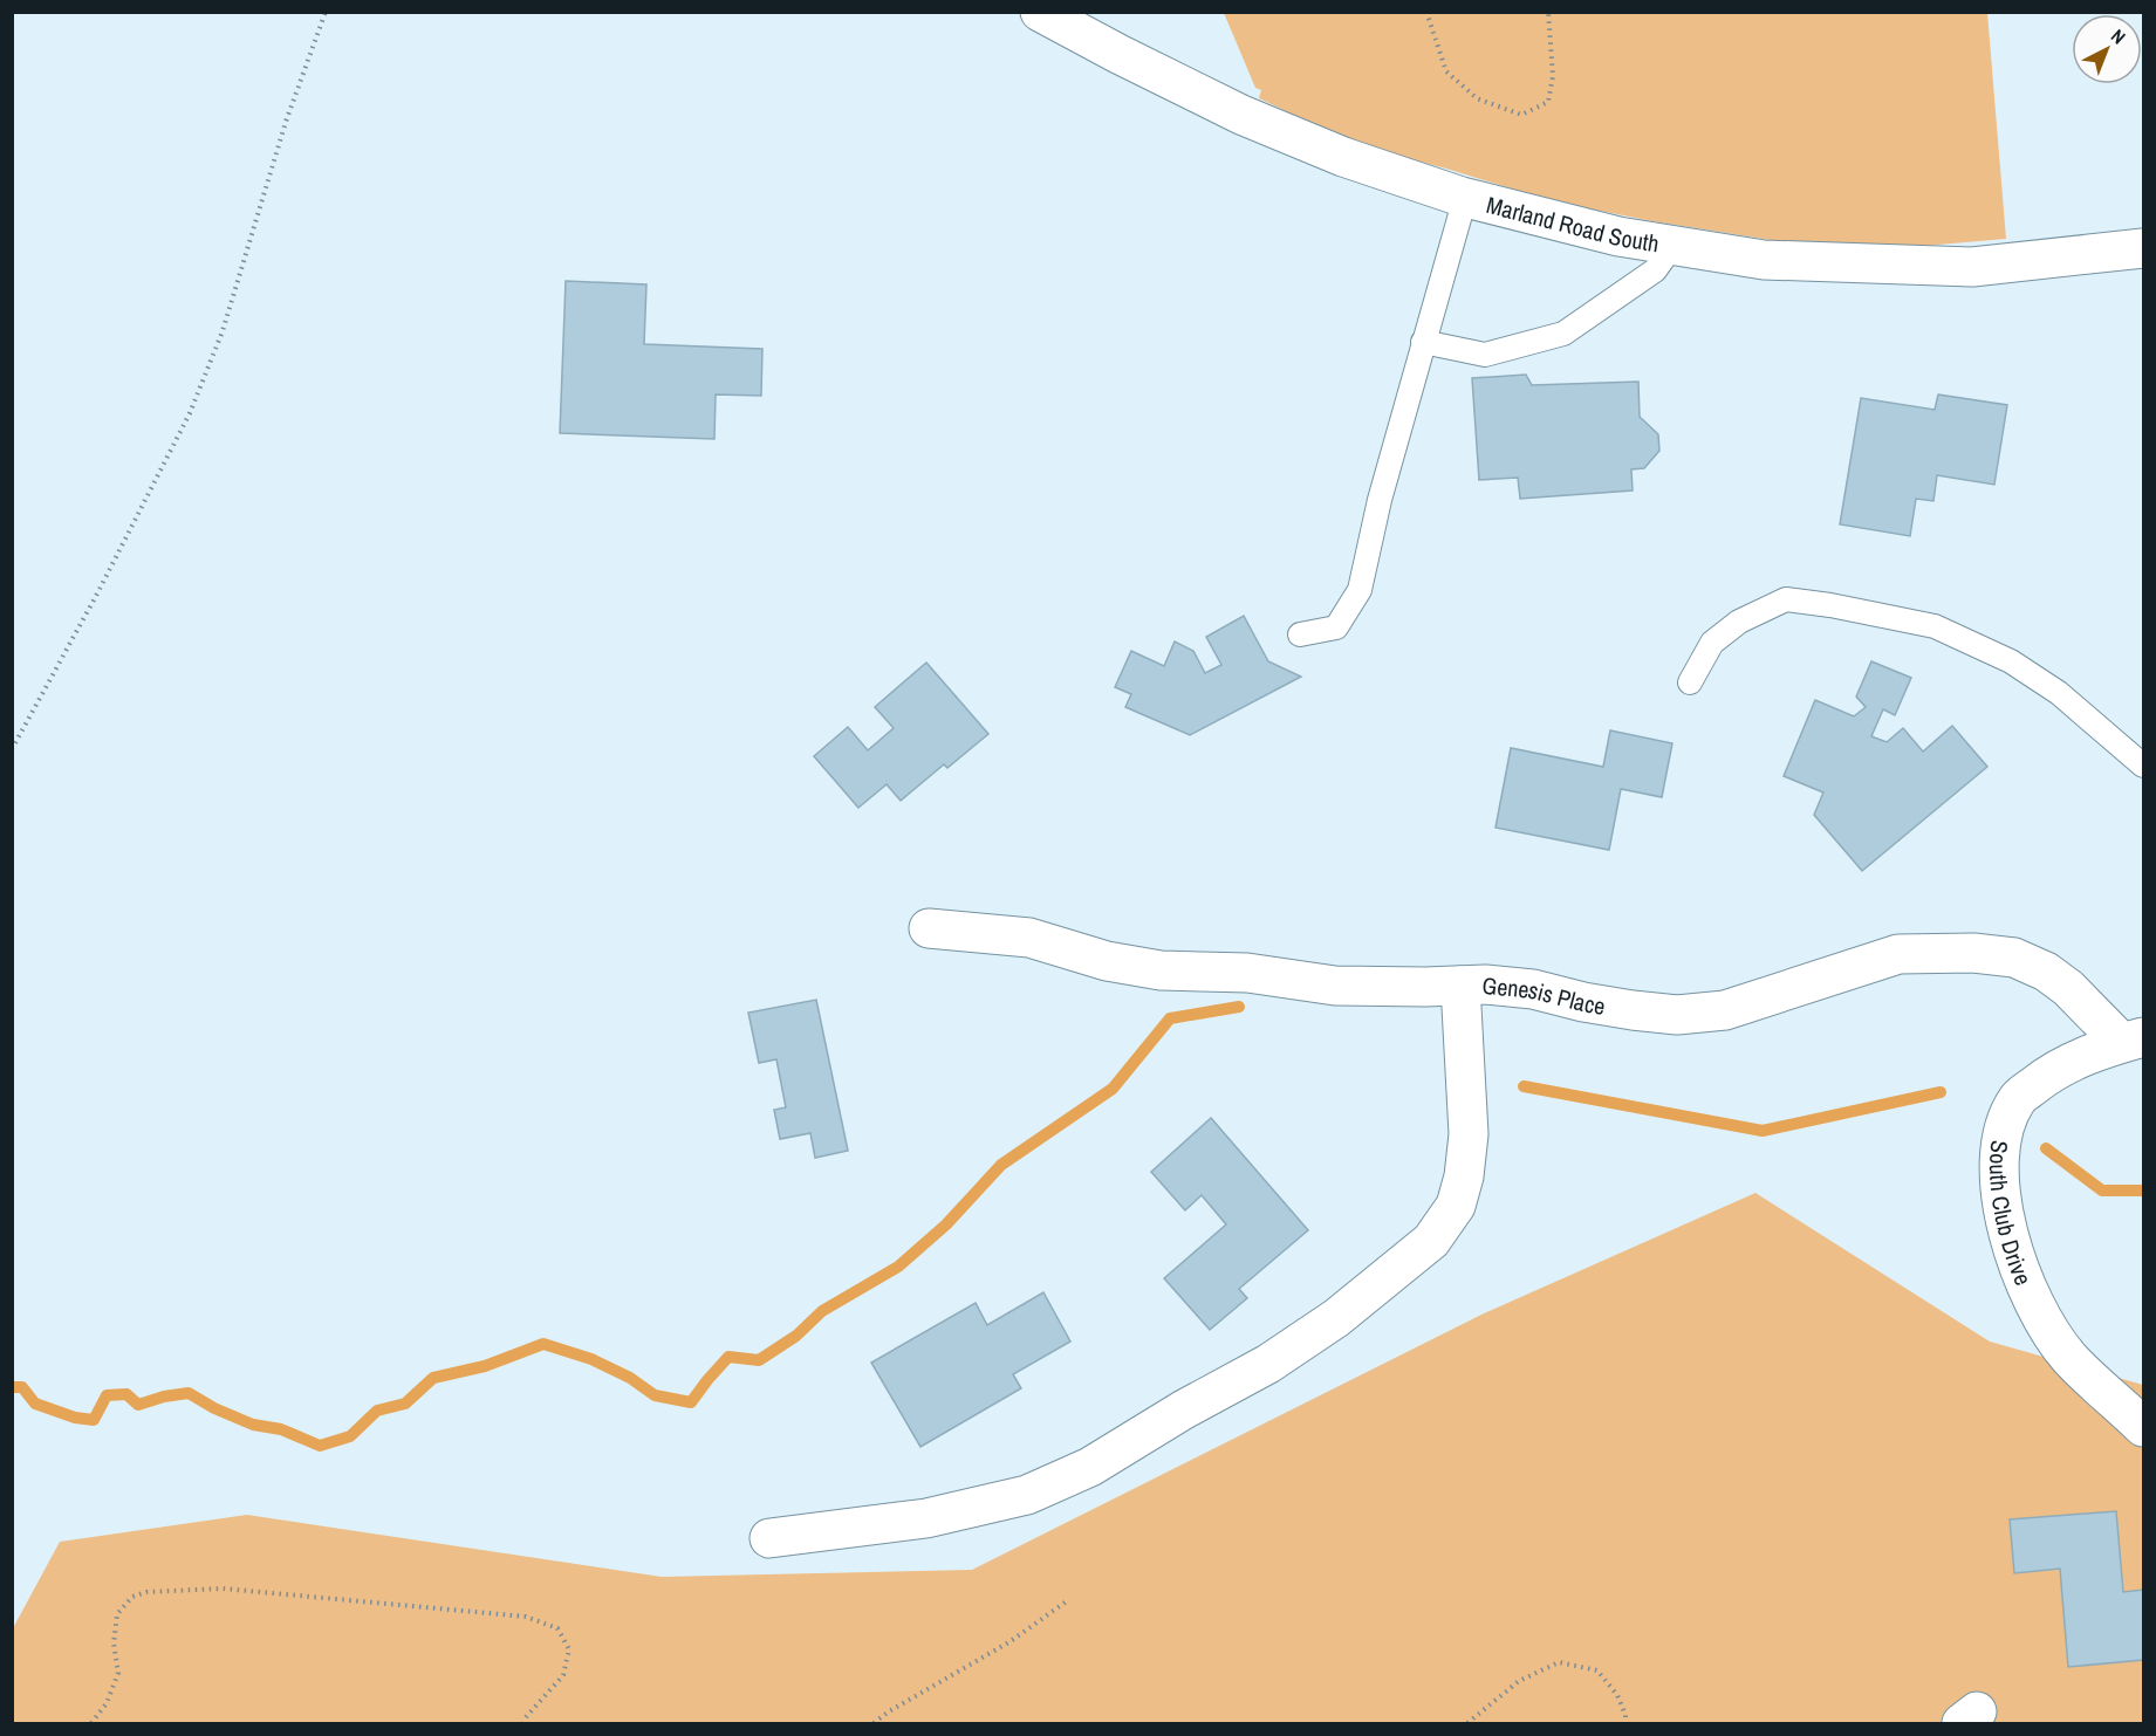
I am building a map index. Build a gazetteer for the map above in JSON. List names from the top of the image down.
{
  "streets": {
    "street": ["Marland Road South", "Genesis Place", "South Club Drive"]
  },
  "crossings": [
    ["Genesis Place", "South Club Drive"]
  ],
  "north": "top right"
}
